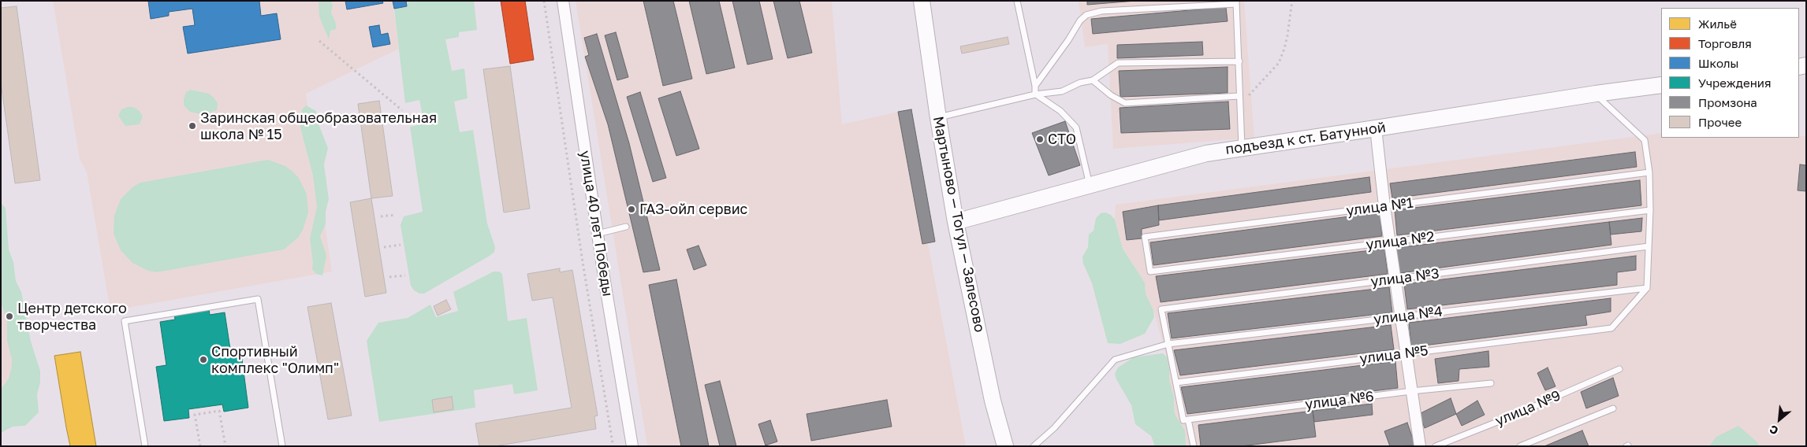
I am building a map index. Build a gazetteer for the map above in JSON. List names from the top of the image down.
{
  "streets": {
    "street": ["подъезд к ст. Батунной", "улица 40 лет Победы", "Мартыново — Тогул — Залесово"],
    "lane": [
      "улица №1",
      "улица №2",
      "улица №3",
      "улица №4",
      "улица №5",
      "улица №6",
      "улица №9"
    ]
  },
  "crossings": [
    ["подъезд к ст. Батунной", "Мартыново — Тогул — Залесово"],
    ["улица №1", "улица №2"],
    ["улица №3", "улица №4"],
    ["улица №4", "улица №5"]
  ],
  "places": [
    "Заринская общеобразовательная школа № 15",
    "СТО",
    "ГАЗ-ойл сервис",
    "Центр детского творчества",
    "Спортивный комплекс \"Олимп\""
  ],
  "legend": [
    "Жильё",
    "Торговля",
    "Школы",
    "Учреждения",
    "Промзона",
    "Прочее"
  ],
  "north": "bottom left"
}
